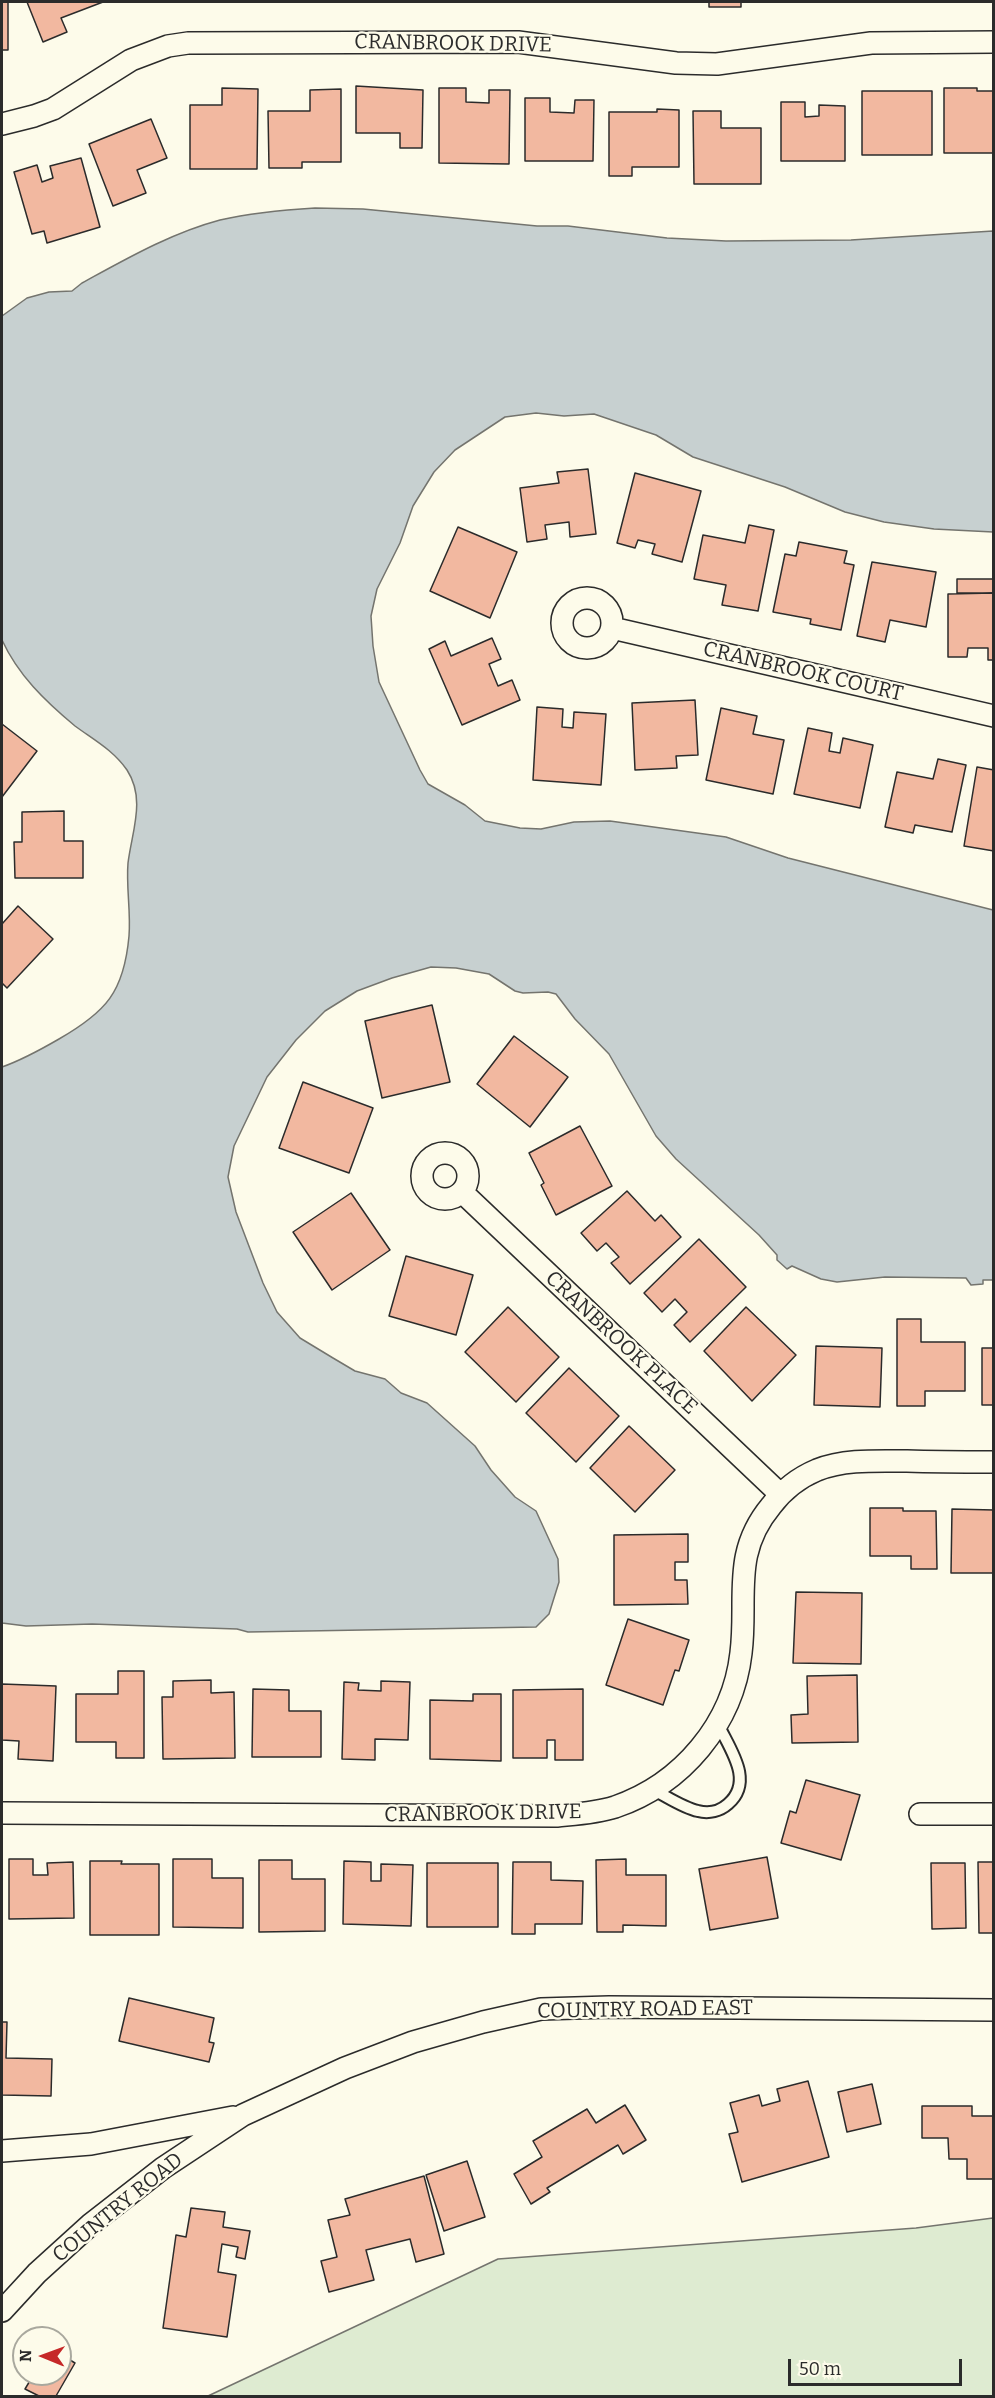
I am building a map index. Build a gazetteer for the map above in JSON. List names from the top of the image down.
{
  "streets": {
    "street": [
      "CRANBROOK DRIVE",
      "CRANBROOK COURT",
      "CRANBROOK PLACE",
      "COUNTRY ROAD EAST",
      "COUNTRY ROAD"
    ]
  },
  "crossings": [
    ["CRANBROOK DRIVE", "CRANBROOK PLACE"],
    ["COUNTRY ROAD EAST", "COUNTRY ROAD"]
  ],
  "scale_bar": "50 m",
  "north": "left"
}
